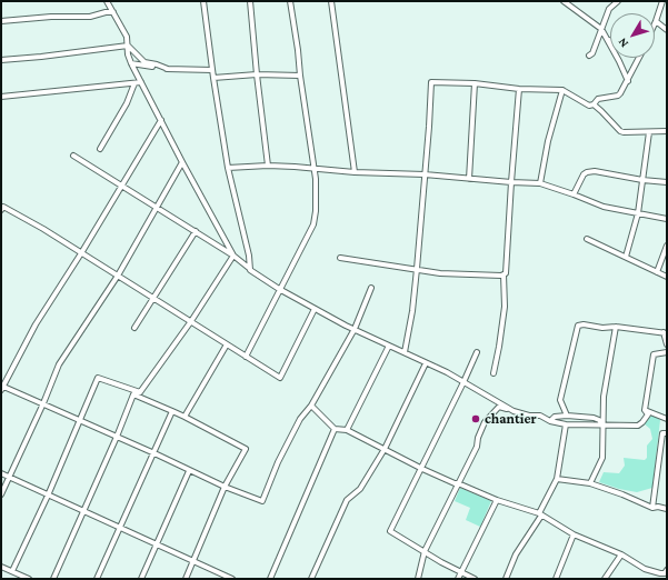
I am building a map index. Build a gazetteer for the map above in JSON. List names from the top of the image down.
{
  "places": ["chantier"],
  "north": "bottom left"
}
